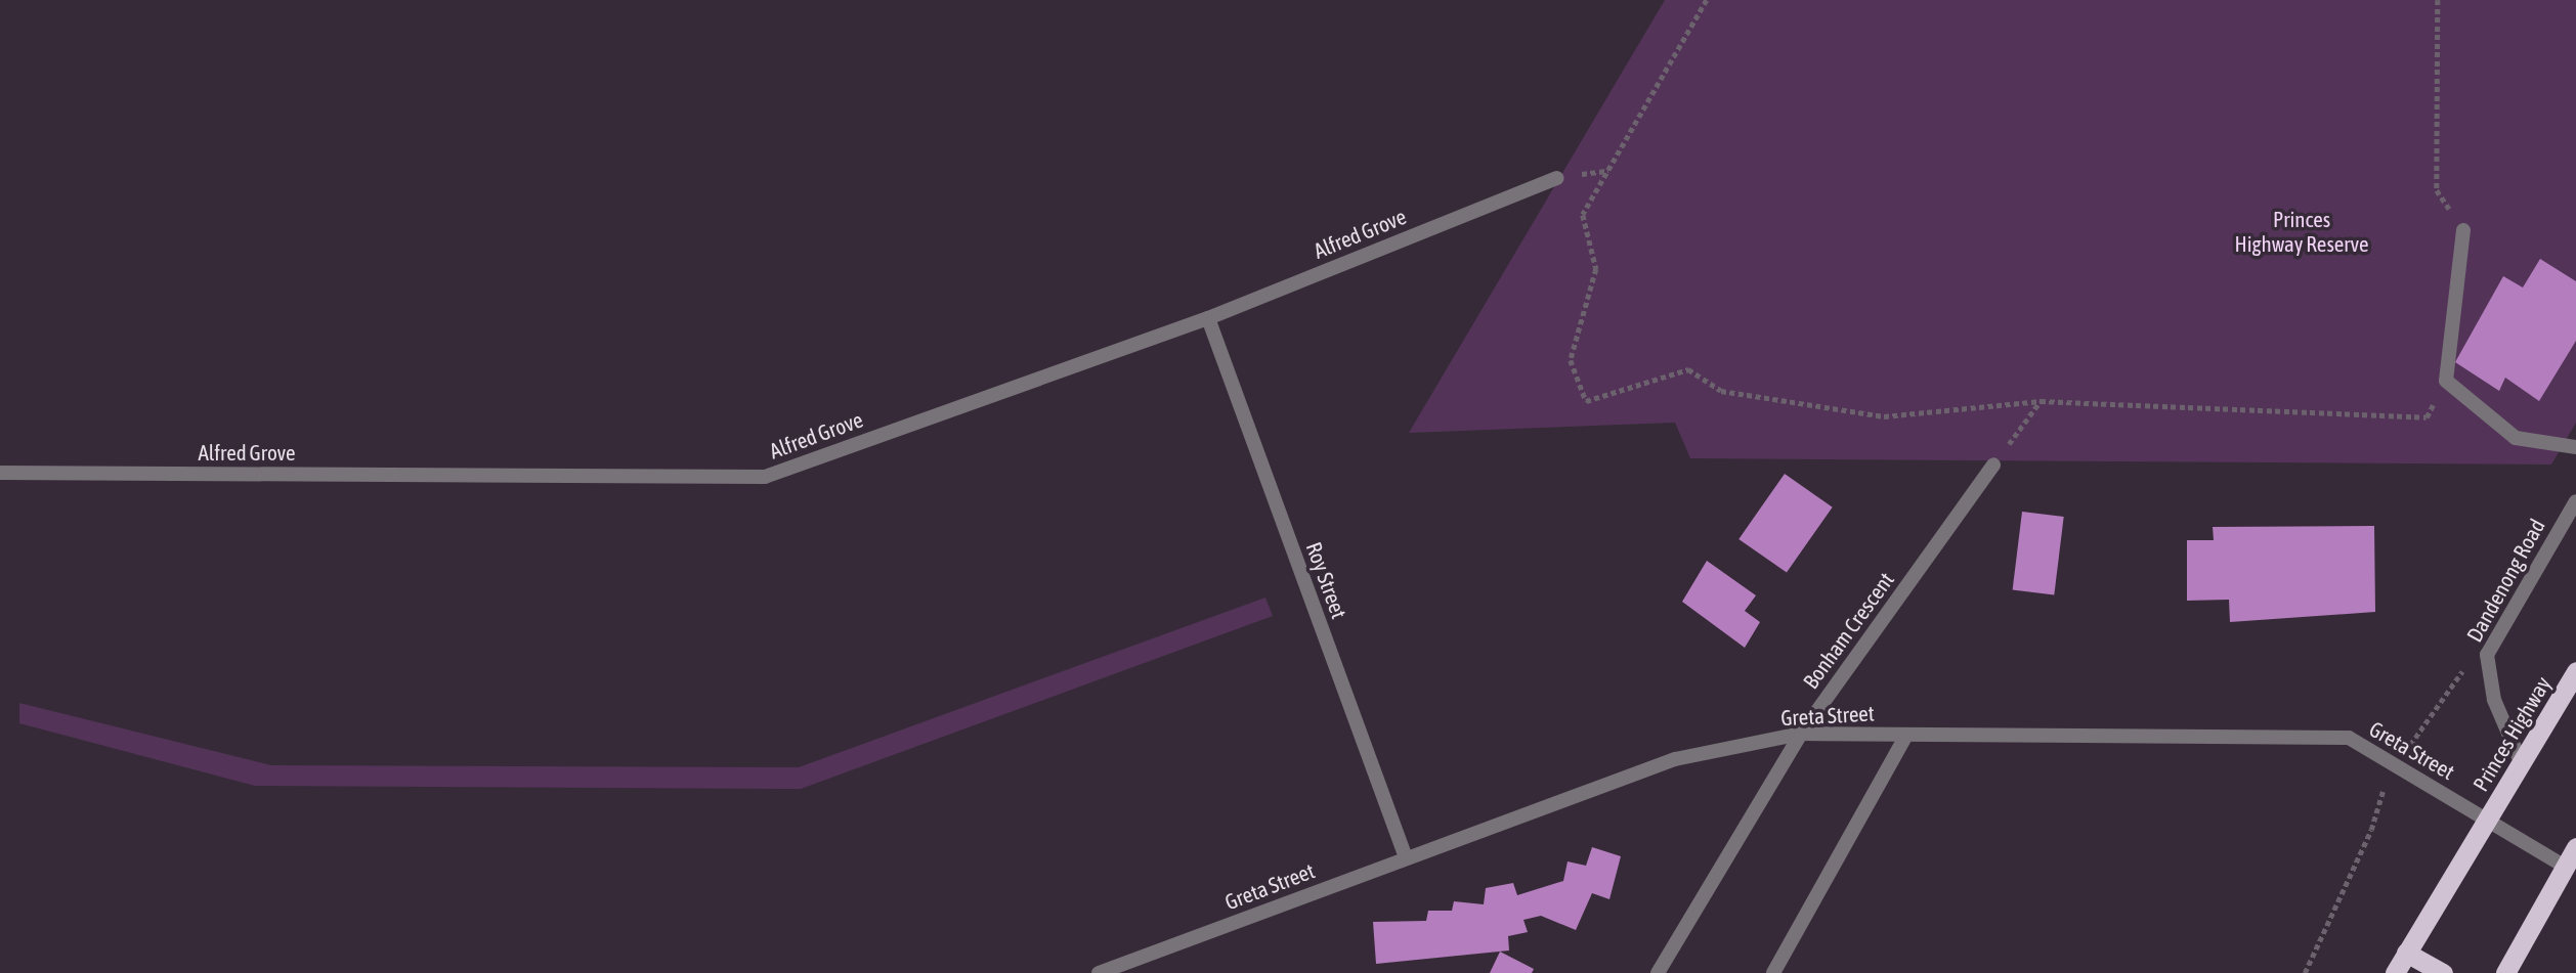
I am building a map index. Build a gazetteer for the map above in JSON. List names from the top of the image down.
{
  "streets": {
    "highway": ["Princes Highway"],
    "street": [
      "Alfred Grove",
      "Roy Street",
      "Dandenong Road",
      "Bonham Crescent",
      "Greta Street"
    ]
  },
  "crossings": [
    ["Alfred Grove", "Roy Street"],
    ["Roy Street", "Greta Street"],
    ["Dandenong Road", "Princes Highway"],
    ["Bonham Crescent", "Greta Street"],
    ["Greta Street", "Princes Highway"]
  ],
  "parks": ["Princes Highway Reserve"]
}
